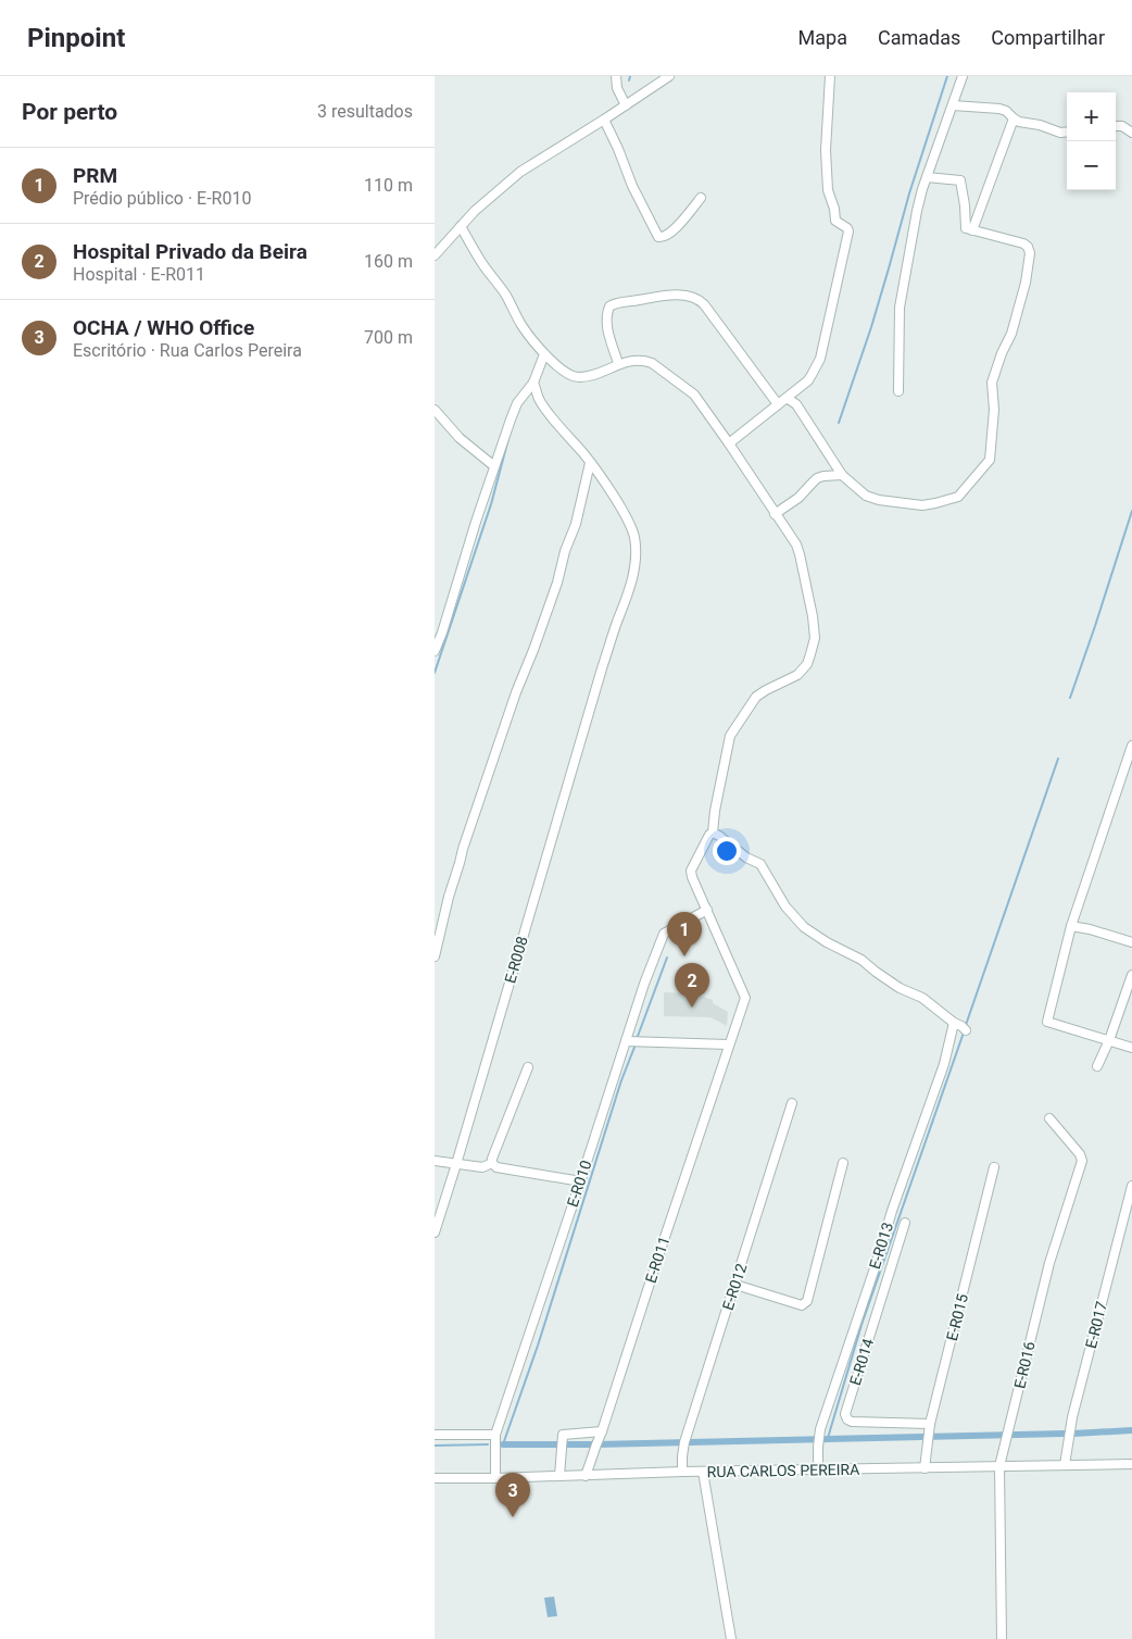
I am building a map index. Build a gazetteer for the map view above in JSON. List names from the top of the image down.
{
  "streets": {
    "street": [
      "E-R008",
      "E-R010",
      "E-R013",
      "E-R011",
      "E-R012",
      "E-R015",
      "E-R017",
      "E-R014",
      "E-R016",
      "RUA CARLOS PEREIRA"
    ]
  },
  "crossings": [
    ["E-R010", "E-R011"],
    ["E-R010", "RUA CARLOS PEREIRA"],
    ["E-R013", "RUA CARLOS PEREIRA"],
    ["E-R011", "RUA CARLOS PEREIRA"],
    ["E-R012", "RUA CARLOS PEREIRA"],
    ["E-R015", "E-R014"],
    ["E-R015", "RUA CARLOS PEREIRA"],
    ["E-R017", "RUA CARLOS PEREIRA"],
    ["E-R016", "RUA CARLOS PEREIRA"]
  ],
  "page": {
    "header": "Pinpoint",
    "nav": ["Mapa", "Camadas", "Compartilhar"],
    "heading": ["Por perto", "3 resultados"],
    "map_buttons": ["+", "−"],
    "list": [
      {
        "mark": "1",
        "name": "PRM",
        "note": "Prédio público · E-R010",
        "value": "110 m"
      },
      {
        "mark": "2",
        "name": "Hospital Privado da Beira",
        "note": "Hospital · E-R011",
        "value": "160 m"
      },
      {
        "mark": "3",
        "name": "OCHA / WHO Office",
        "note": "Escritório · Rua Carlos Pereira",
        "value": "700 m"
      }
    ],
    "pins": ["1", "2", "3"]
  }
}
